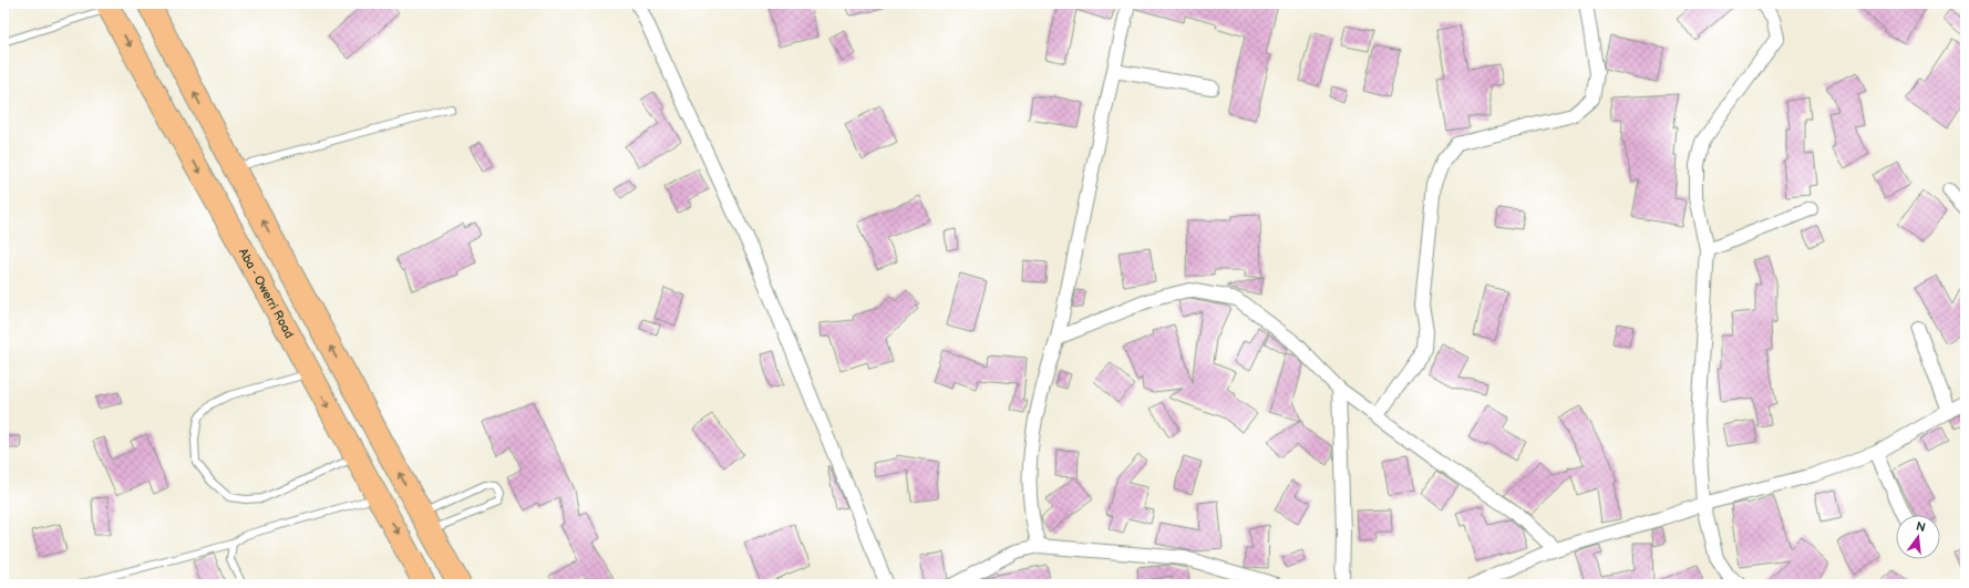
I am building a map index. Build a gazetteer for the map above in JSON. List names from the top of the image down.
{
  "streets": {
    "highway": ["Aba - Owerri Road"]
  },
  "north": "top"
}
